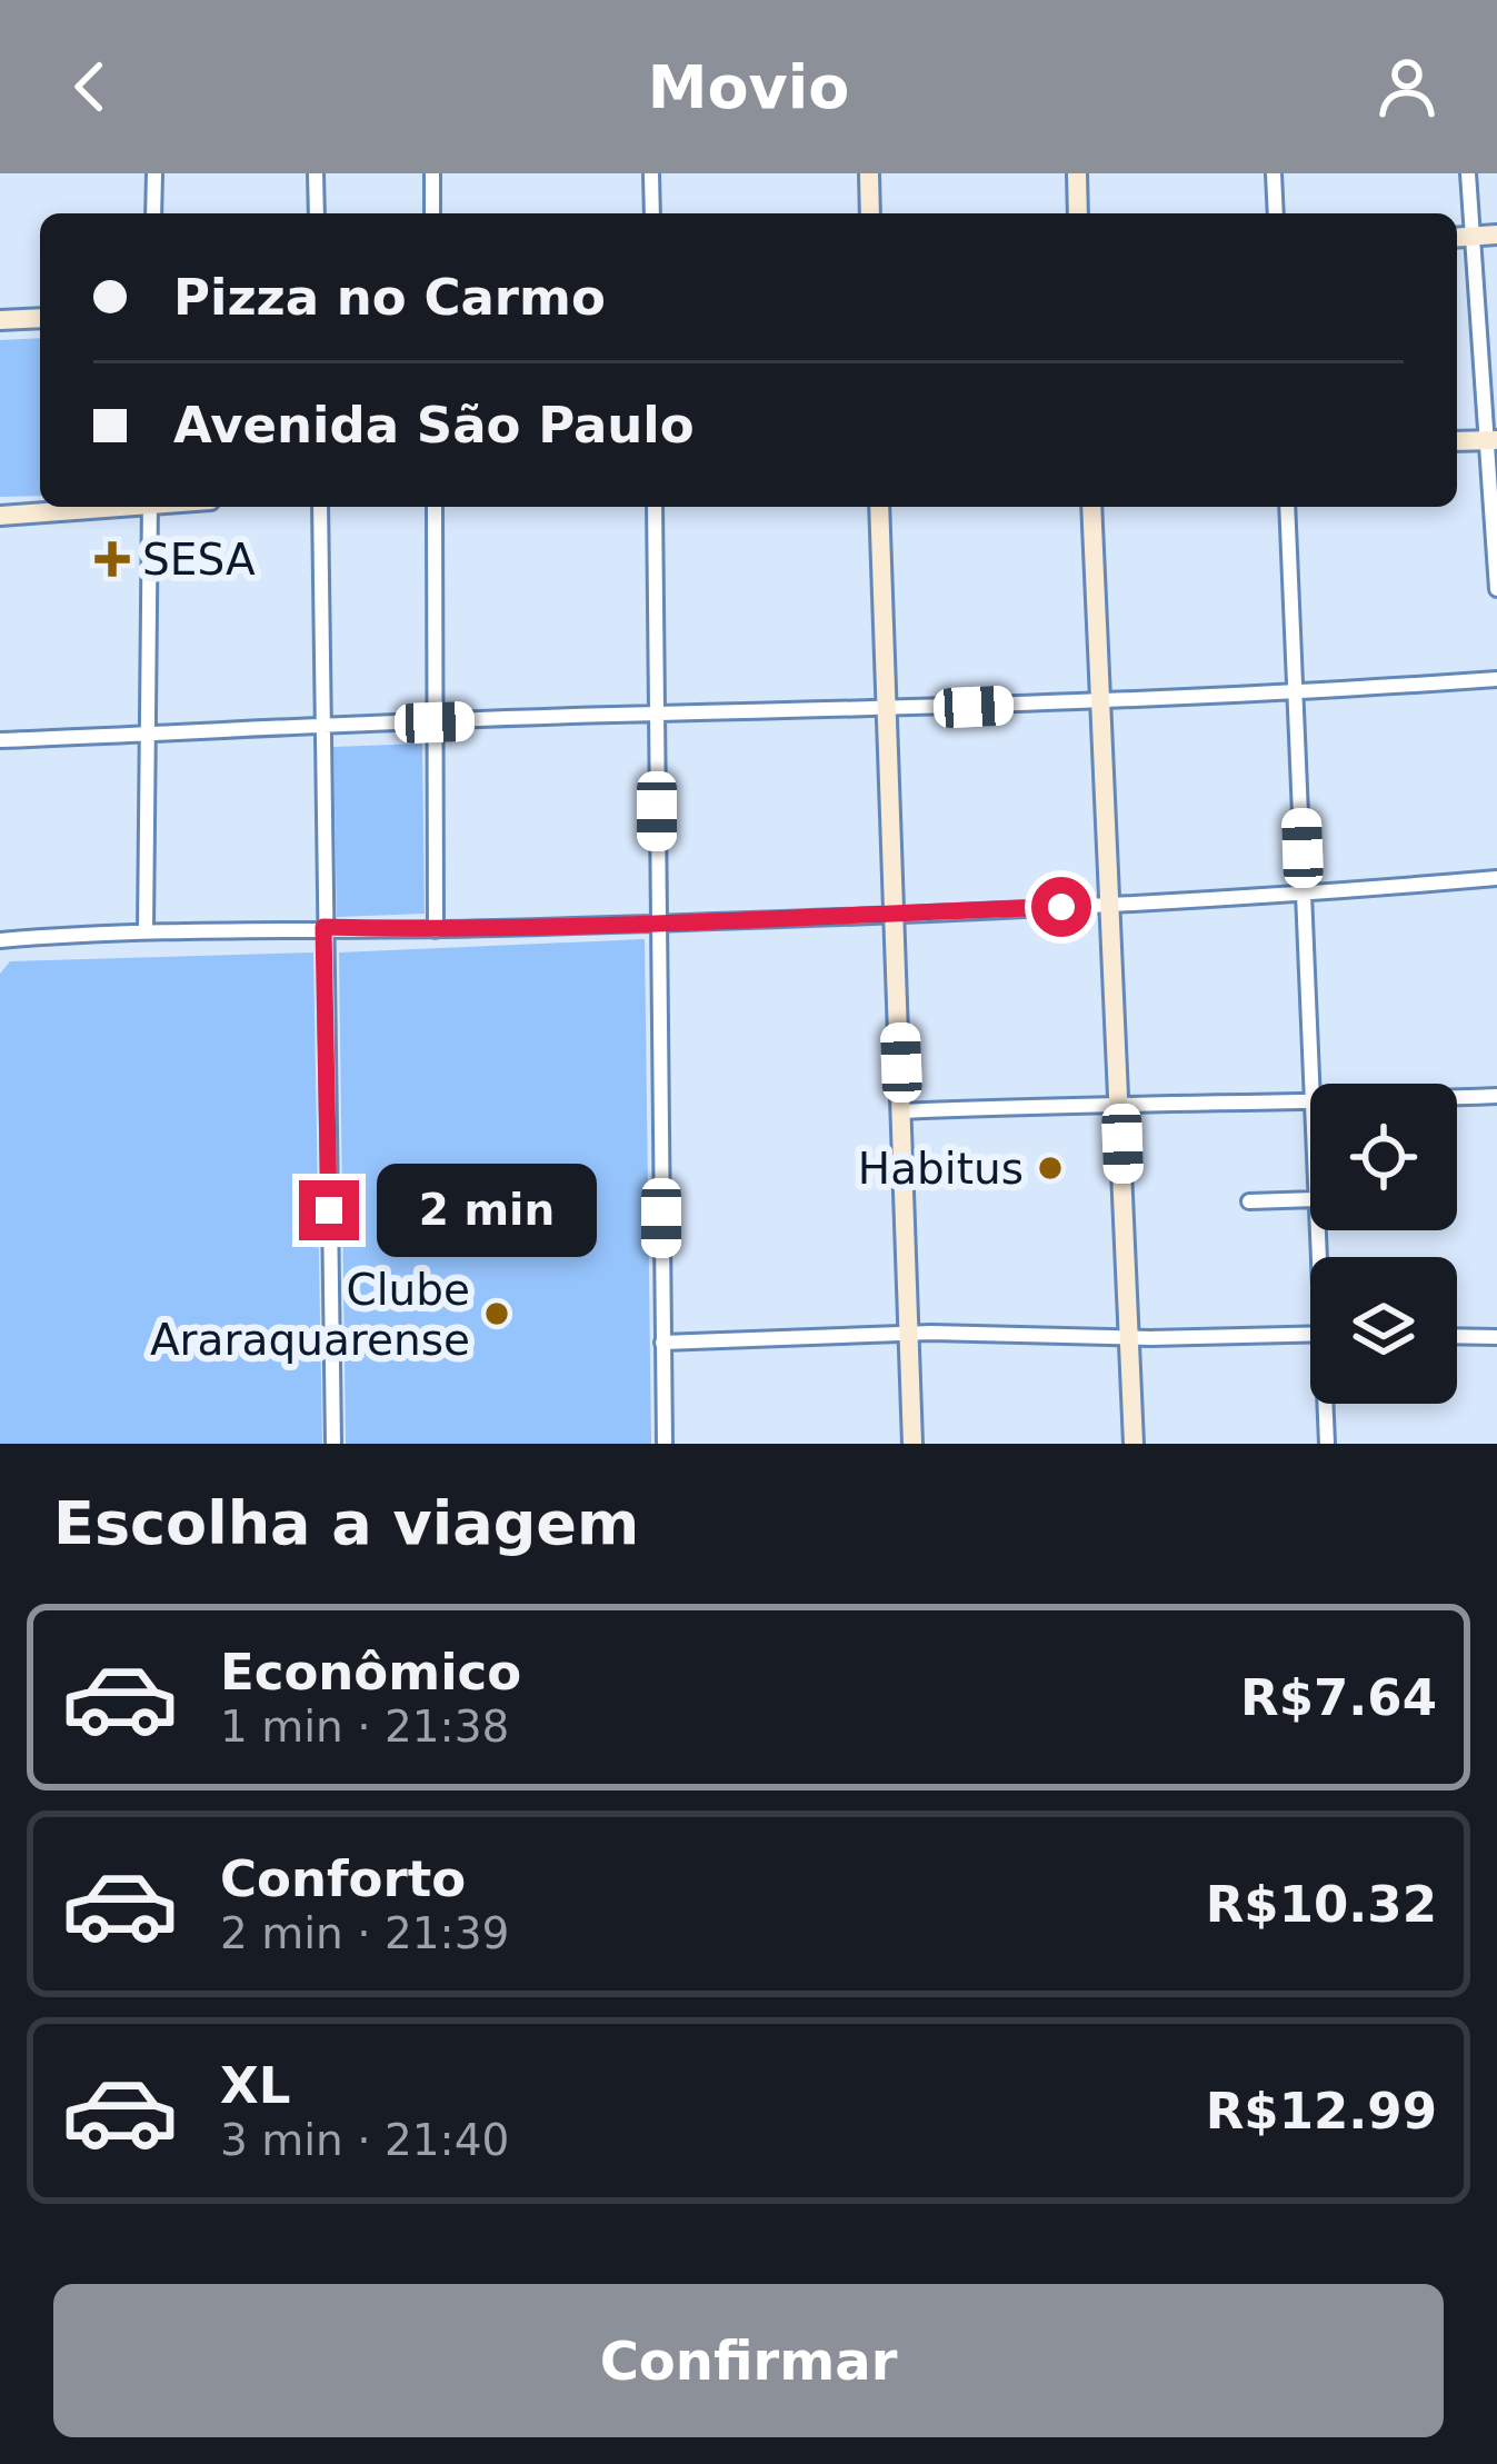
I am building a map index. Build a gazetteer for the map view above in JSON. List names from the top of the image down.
{
  "places": {
    "health": ["SESA"],
    "other": ["Habitus", "Clube Araraquarense"]
  },
  "page": {
    "header": "Movio",
    "banner": ["Pizza no Carmo", "Avenida São Paulo"],
    "bubble": "2 min",
    "heading": "Escolha a viagem",
    "list": [
      {
        "name": "Econômico",
        "note": "1 min · 21:38",
        "value": "R$7.64"
      },
      {
        "name": "Conforto",
        "note": "2 min · 21:39",
        "value": "R$10.32"
      },
      {
        "name": "XL",
        "note": "3 min · 21:40",
        "value": "R$12.99"
      }
    ],
    "buttons": "Confirmar"
  }
}
